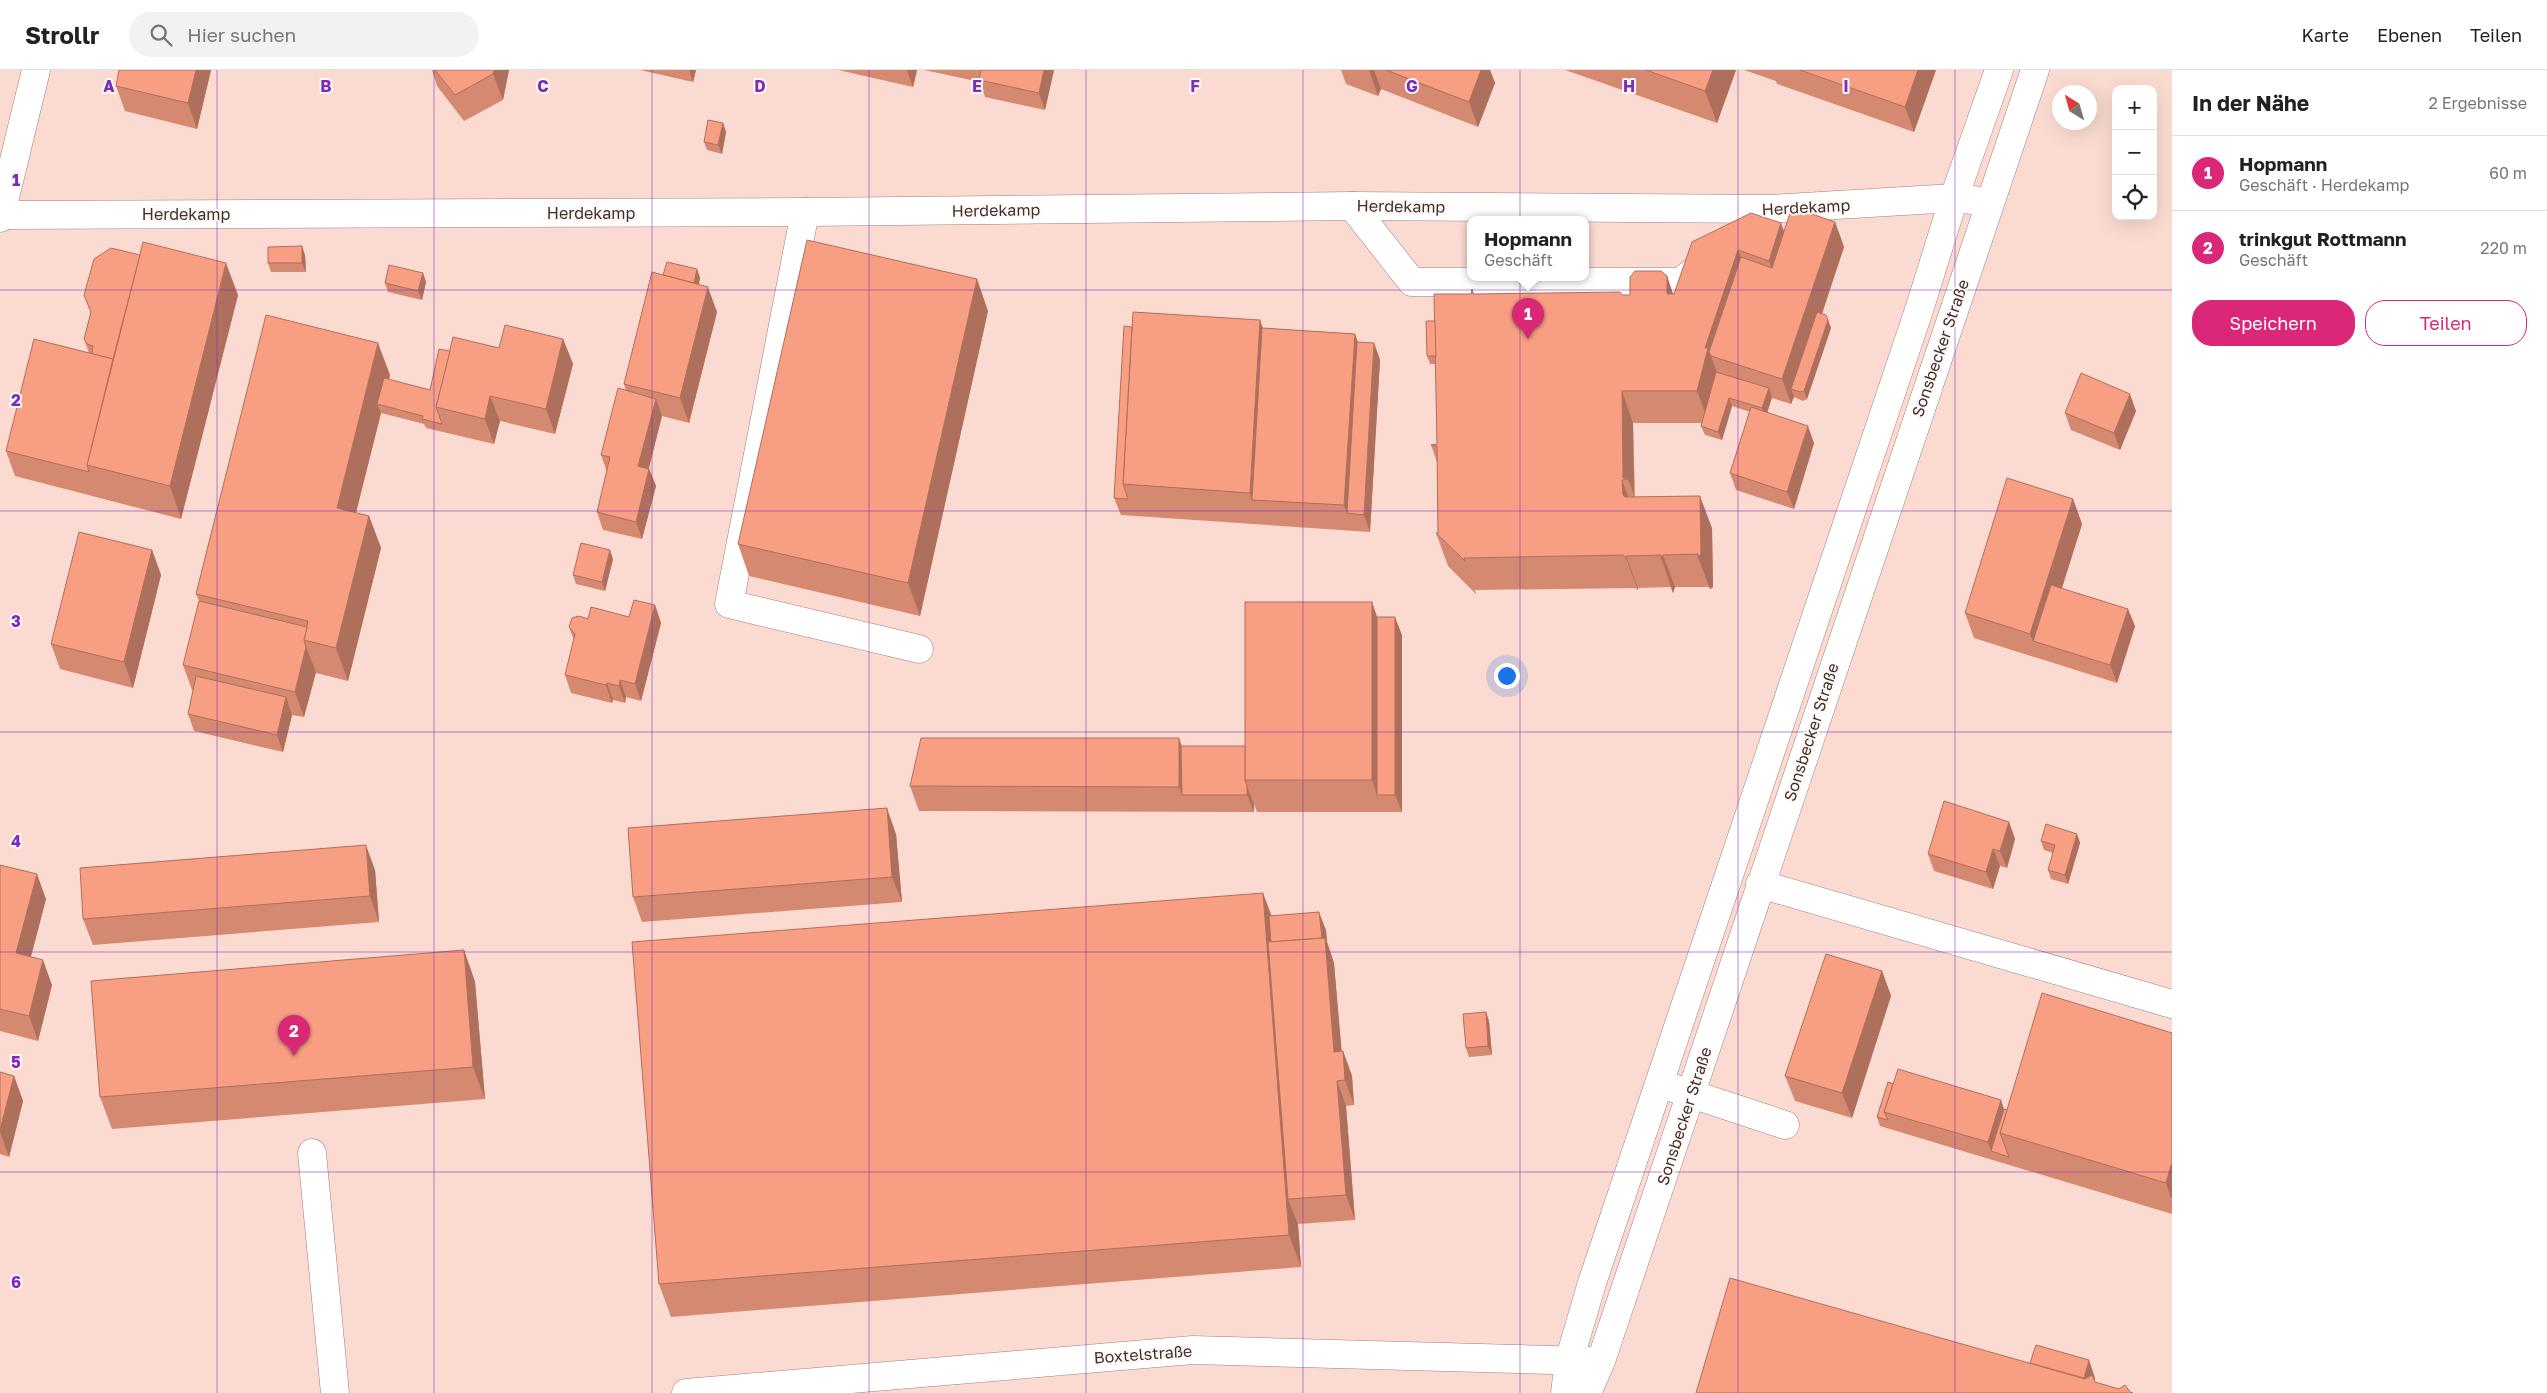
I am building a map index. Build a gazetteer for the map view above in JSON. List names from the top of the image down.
{
  "streets": {
    "street": ["Herdekamp", "Sonsbecker Straße", "Boxtelstraße"]
  },
  "crossings": [
    ["Herdekamp", "Sonsbecker Straße"],
    ["Sonsbecker Straße", "Boxtelstraße"]
  ],
  "north": "top left",
  "page": {
    "header": "Strollr",
    "search": "Hier suchen",
    "nav": ["Karte", "Ebenen", "Teilen"],
    "heading": ["In der Nähe", "2 Ergebnisse"],
    "map_buttons": ["+", "−"],
    "list": [
      {
        "mark": "1",
        "name": "Hopmann",
        "note": "Geschäft · Herdekamp",
        "value": "60 m"
      },
      {
        "mark": "2",
        "name": "trinkgut Rottmann",
        "note": "Geschäft",
        "value": "220 m"
      }
    ],
    "popup": ["Hopmann", "Geschäft"],
    "buttons": ["Speichern", "Teilen"],
    "pins": ["1", "2"]
  },
  "grid": {
    "columns": [
      "A",
      "B",
      "C",
      "D",
      "E",
      "F",
      "G",
      "H",
      "I"
    ],
    "rows": [
      "1",
      "2",
      "3",
      "4",
      "5",
      "6"
    ]
  }
}
